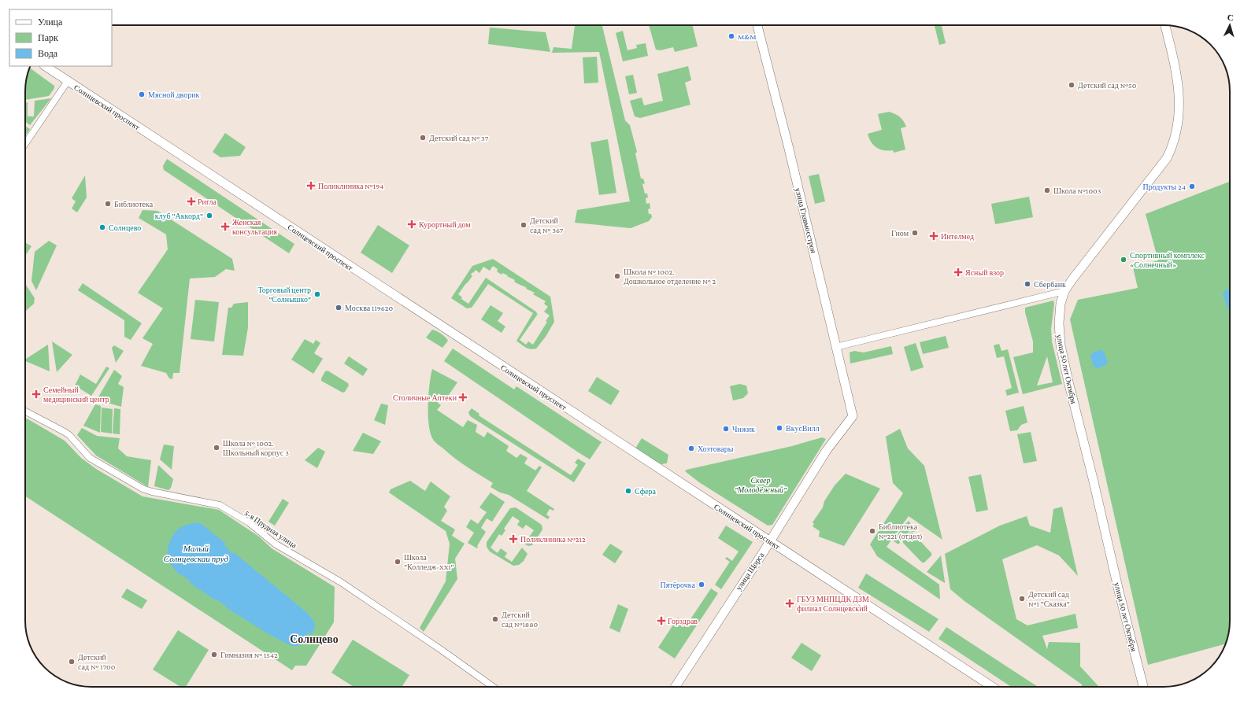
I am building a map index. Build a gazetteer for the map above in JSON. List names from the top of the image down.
{
  "streets": {
    "street": [
      "Солнцевский проспект",
      "улица Главмосстроя",
      "улица 50 лет Октября",
      "5-я Прудная улица",
      "улица Щорса"
    ]
  },
  "crossings": [
    ["Солнцевский проспект", "улица Щорса"],
    ["улица Главмосстроя", "улица Щорса"]
  ],
  "districts": ["Солнцево"],
  "water": ["Малый Солнцевскаи пруд"],
  "parks": ["Сквер \"Молодёжный\""],
  "places": {
    "other": [
      "M&M",
      "Детский сад №50",
      "Мясной дворик",
      "Детский сад № 37",
      "Продукты 24",
      "Школа №1003",
      "Библиотека",
      "клуб \"Аккорд\"",
      "Детский сад № 367",
      "Солнцево",
      "Гном",
      "Спортивный комплекс «Солнечный»",
      "Школа № 1002. Дошкольное отделение № 2",
      "Сбербанк",
      "Торговый центр \"Солнышко\"",
      "Москва 119620",
      "ВкусВилл",
      "Чижик",
      "Школа № 1002. Школьный корпус 3",
      "Хозтовары",
      "Сфера",
      "Библиотека №221 (отдел)",
      "Школа \"Колледж-XXI\"",
      "Пятёрочка",
      "Детский сад №1 \"Сказка\"",
      "Детский сад №1880",
      "Гимназия № 1542",
      "Детский сад № 1700"
    ],
    "health": [
      "Поликлиника №194",
      "Ригла",
      "Курортный дом",
      "Женская консультация",
      "Интелмед",
      "Ясный взор",
      "Семейный медицинский центр",
      "Столичные Аптеки",
      "Поликлиника №212",
      "ГБУЗ МНПЦДК ДЗМ филиал Солнцевский",
      "Горздрав"
    ]
  },
  "legend": ["Улица", "Парк", "Вода"],
  "north": "top"
}
